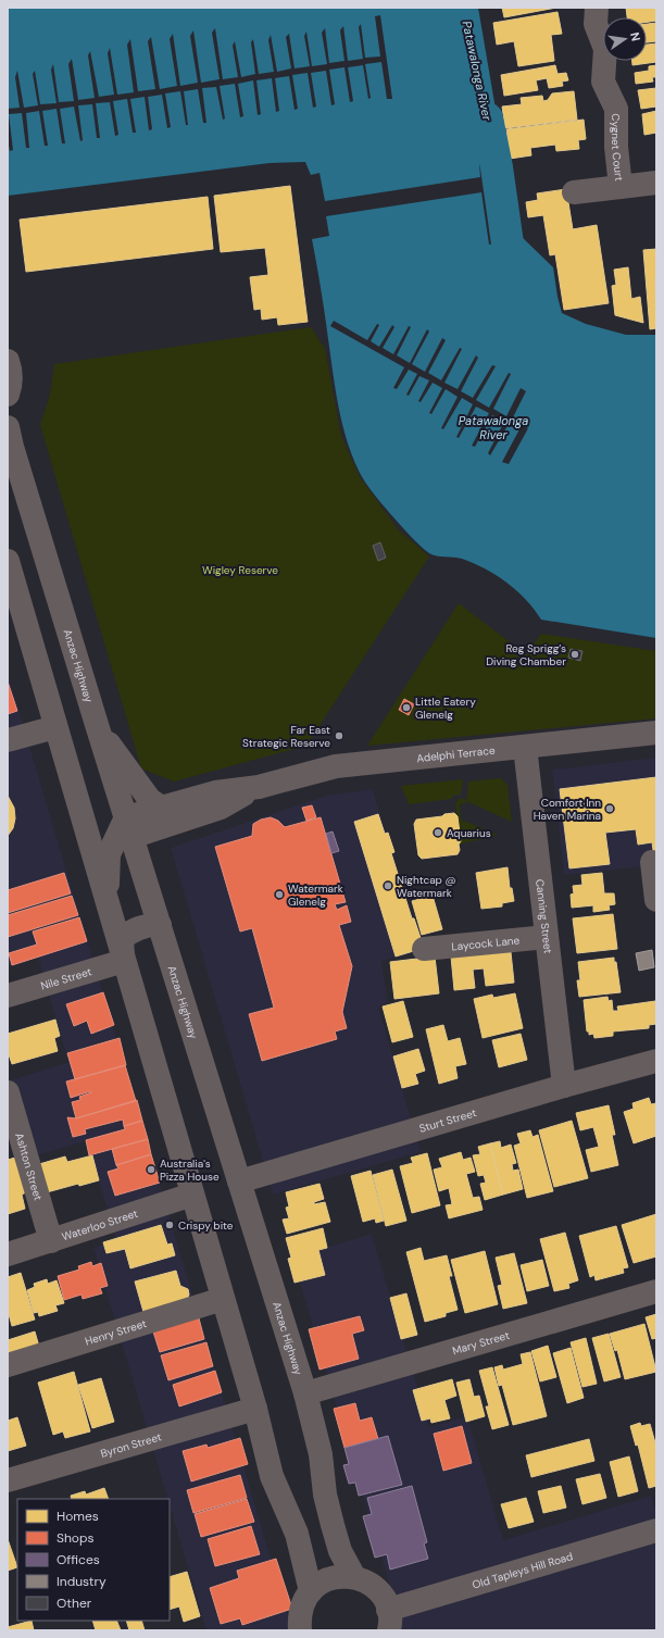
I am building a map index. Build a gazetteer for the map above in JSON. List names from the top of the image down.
{
  "streets": {
    "street": [
      "Cygnet Court",
      "Anzac Highway",
      "Adelphi Terrace",
      "Canning Street",
      "Laycock Lane",
      "Nile Street",
      "Sturt Street",
      "Ashton Street",
      "Waterloo Street",
      "Henry Street",
      "Mary Street",
      "Byron Street",
      "Old Tapleys Hill Road"
    ]
  },
  "crossings": [
    ["Anzac Highway", "Adelphi Terrace"],
    ["Anzac Highway", "Sturt Street"],
    ["Anzac Highway", "Mary Street"],
    ["Adelphi Terrace", "Canning Street"],
    ["Canning Street", "Laycock Lane"],
    ["Canning Street", "Sturt Street"],
    ["Ashton Street", "Waterloo Street"]
  ],
  "water": ["Patawalonga River"],
  "parks": ["Wigley Reserve"],
  "places": [
    "Reg Sprigg’s Diving Chamber",
    "Little Eatery Glenelg",
    "Far East Strategic Reserve",
    "Comfort Inn Haven Marina",
    "Aquarius",
    "Nightcap @ Watermark",
    "Watermark Glenelg",
    "Australia's Pizza House",
    "Crispy bite"
  ],
  "legend": [
    "Homes",
    "Shops",
    "Offices",
    "Industry",
    "Other"
  ],
  "north": "right"
}
